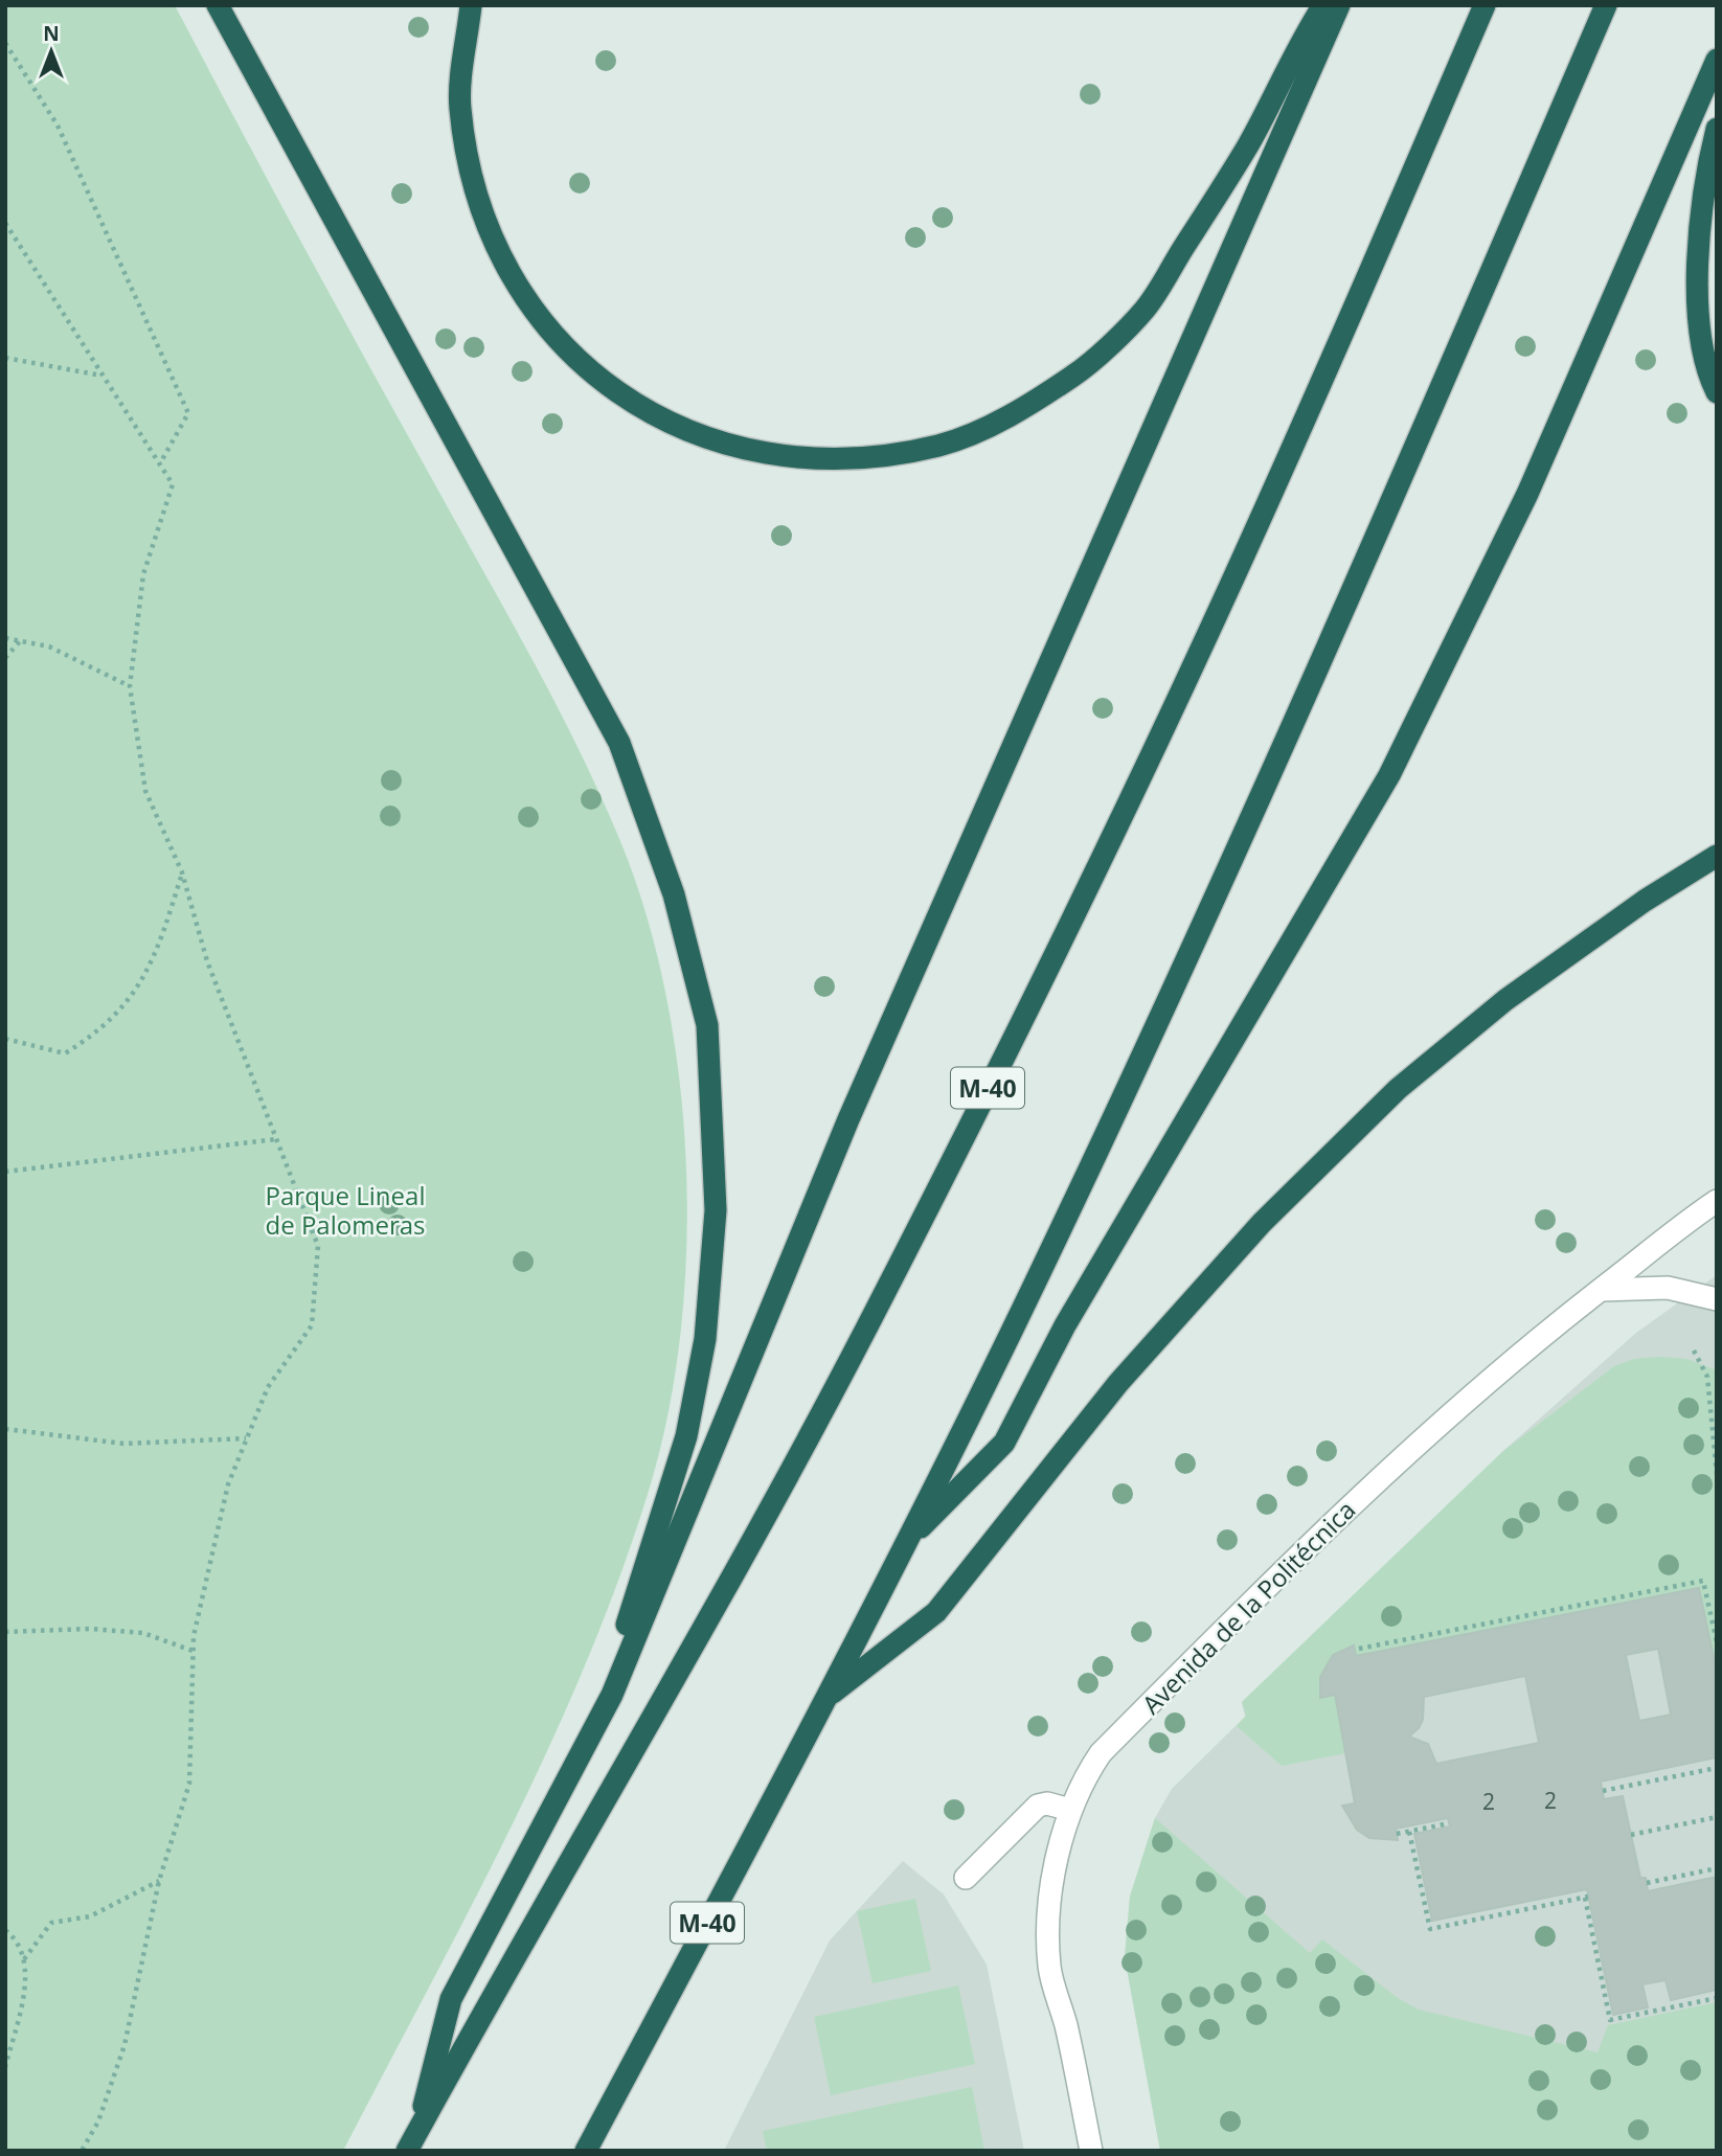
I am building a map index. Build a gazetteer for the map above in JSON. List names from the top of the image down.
{
  "streets": {
    "highway": ["M-40"],
    "street": ["Avenida de la Politécnica"]
  },
  "parks": ["Parque Lineal de Palomeras"],
  "house_numbers": ["2", "2"],
  "north": "top"
}
